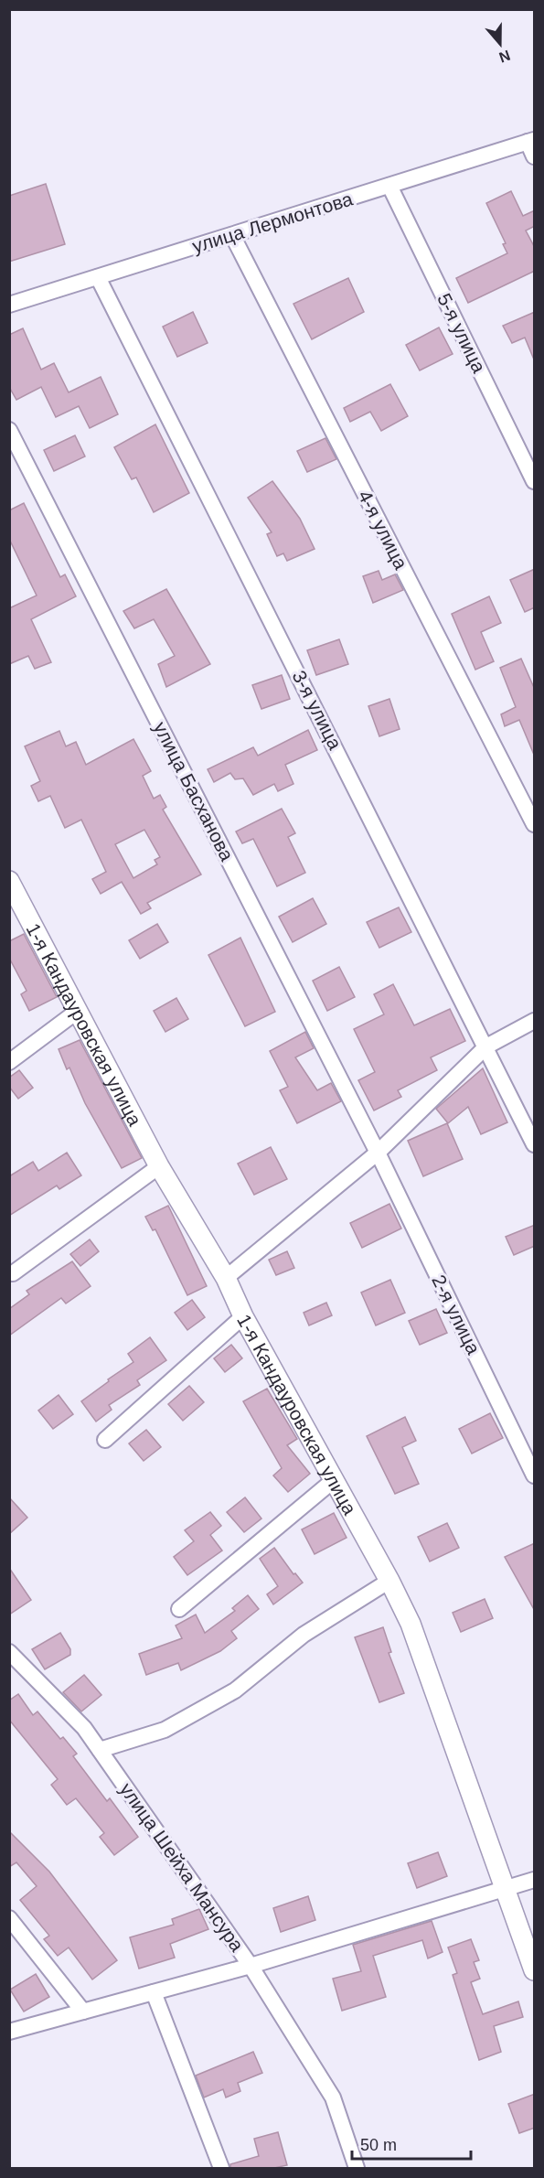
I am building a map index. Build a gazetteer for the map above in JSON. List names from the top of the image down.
{
  "streets": {
    "street": [
      "улица Лермонтова",
      "5-я улица",
      "4-я улица",
      "3-я улица",
      "улица Басханова",
      "1-я Кандауровская улица",
      "2-я улица",
      "улица Шейха Мансура"
    ]
  },
  "crossings": [
    ["улица Лермонтова", "5-я улица"],
    ["улица Лермонтова", "4-я улица"],
    ["улица Лермонтова", "3-я улица"],
    ["улица Басханова", "2-я улица"]
  ],
  "scale_bar": "50 m",
  "north": "bottom"
}
